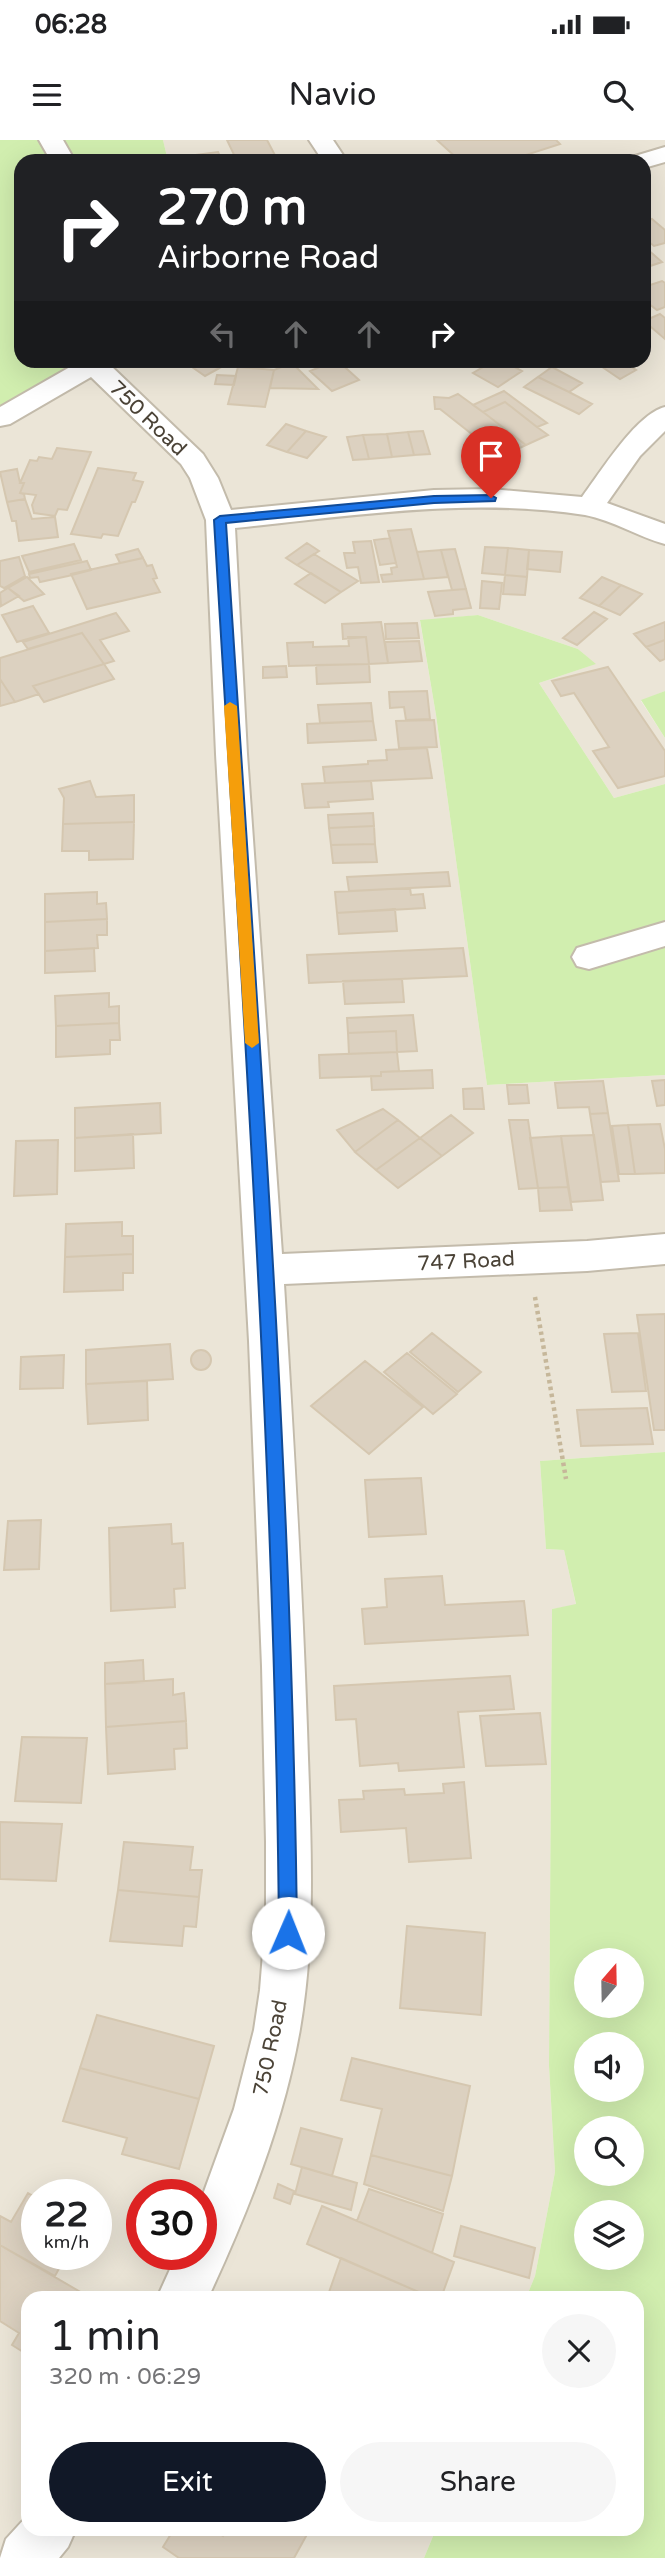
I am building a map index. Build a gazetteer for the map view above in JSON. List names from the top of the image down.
{
  "streets": {
    "street": ["750 Road", "747 Road"]
  },
  "crossings": [
    ["750 Road", "747 Road"]
  ],
  "north": "top",
  "page": {
    "status": "06:28",
    "header": "Navio",
    "turn": ["270 m", "Airborne Road"],
    "speed": "22 km/h",
    "limit": "30",
    "heading": ["1 min", "320 m · 06:29"],
    "buttons": ["Exit", "Share"]
  }
}
